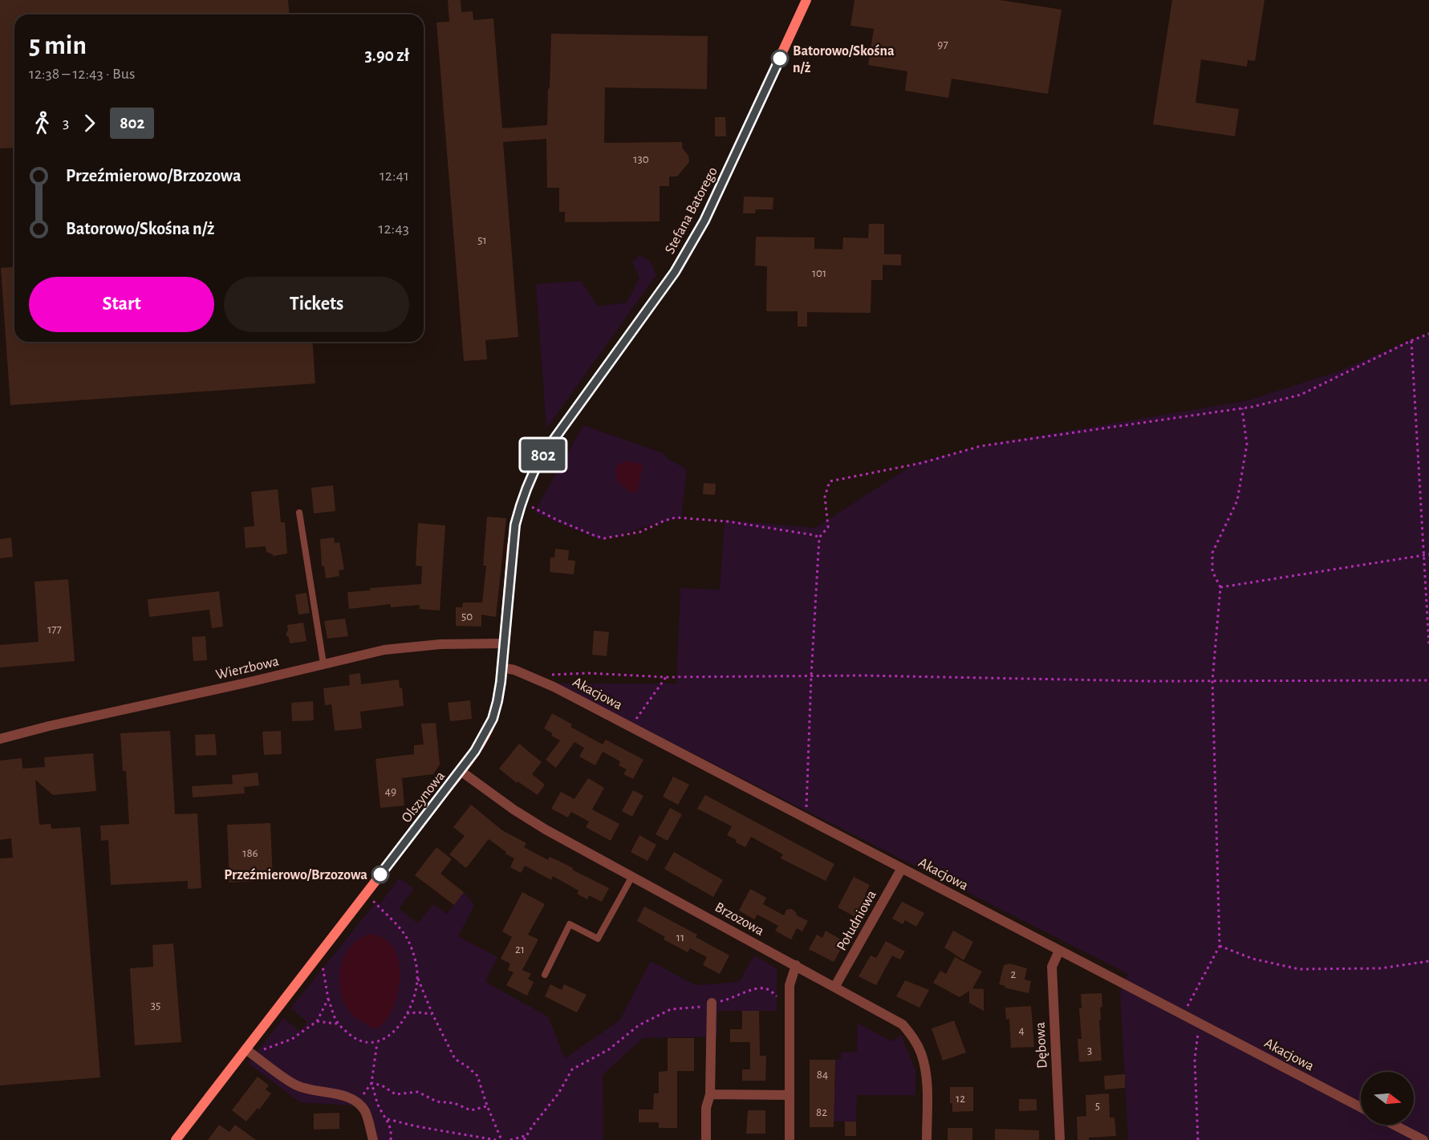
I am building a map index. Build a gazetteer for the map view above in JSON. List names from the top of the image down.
{
  "streets": {
    "street": [
      "Stefana Batorego",
      "Wierzbowa",
      "Akacjowa",
      "Olszynowa",
      "Brzozowa",
      "Południowa",
      "Dębowa"
    ]
  },
  "crossings": [
    ["Stefana Batorego", "Olszynowa"],
    ["Wierzbowa", "Olszynowa"],
    ["Akacjowa", "Olszynowa"],
    ["Akacjowa", "Południowa"],
    ["Akacjowa", "Dębowa"],
    ["Olszynowa", "Brzozowa"],
    ["Brzozowa", "Południowa"]
  ],
  "places": ["Batorowo/Skośna n/ż", "Przeźmierowo/Brzozowa"],
  "lines": ["bus line 802"],
  "house_numbers": [
    "97",
    "130",
    "51",
    "101",
    "50",
    "177",
    "49",
    "186",
    "11",
    "21",
    "2",
    "35",
    "4",
    "3",
    "84",
    "12",
    "5",
    "82"
  ],
  "north": "right",
  "page": {
    "on_map": "802",
    "heading": ["5 min", "12:38 – 12:43 · Bus", "3.90 zł"],
    "legs": ["3", "802"],
    "list": [
      {
        "name": "Przeźmierowo/Brzozowa",
        "value": "12:41"
      },
      {
        "name": "Batorowo/Skośna n/ż",
        "value": "12:43"
      }
    ],
    "buttons": ["Start", "Tickets"]
  }
}
